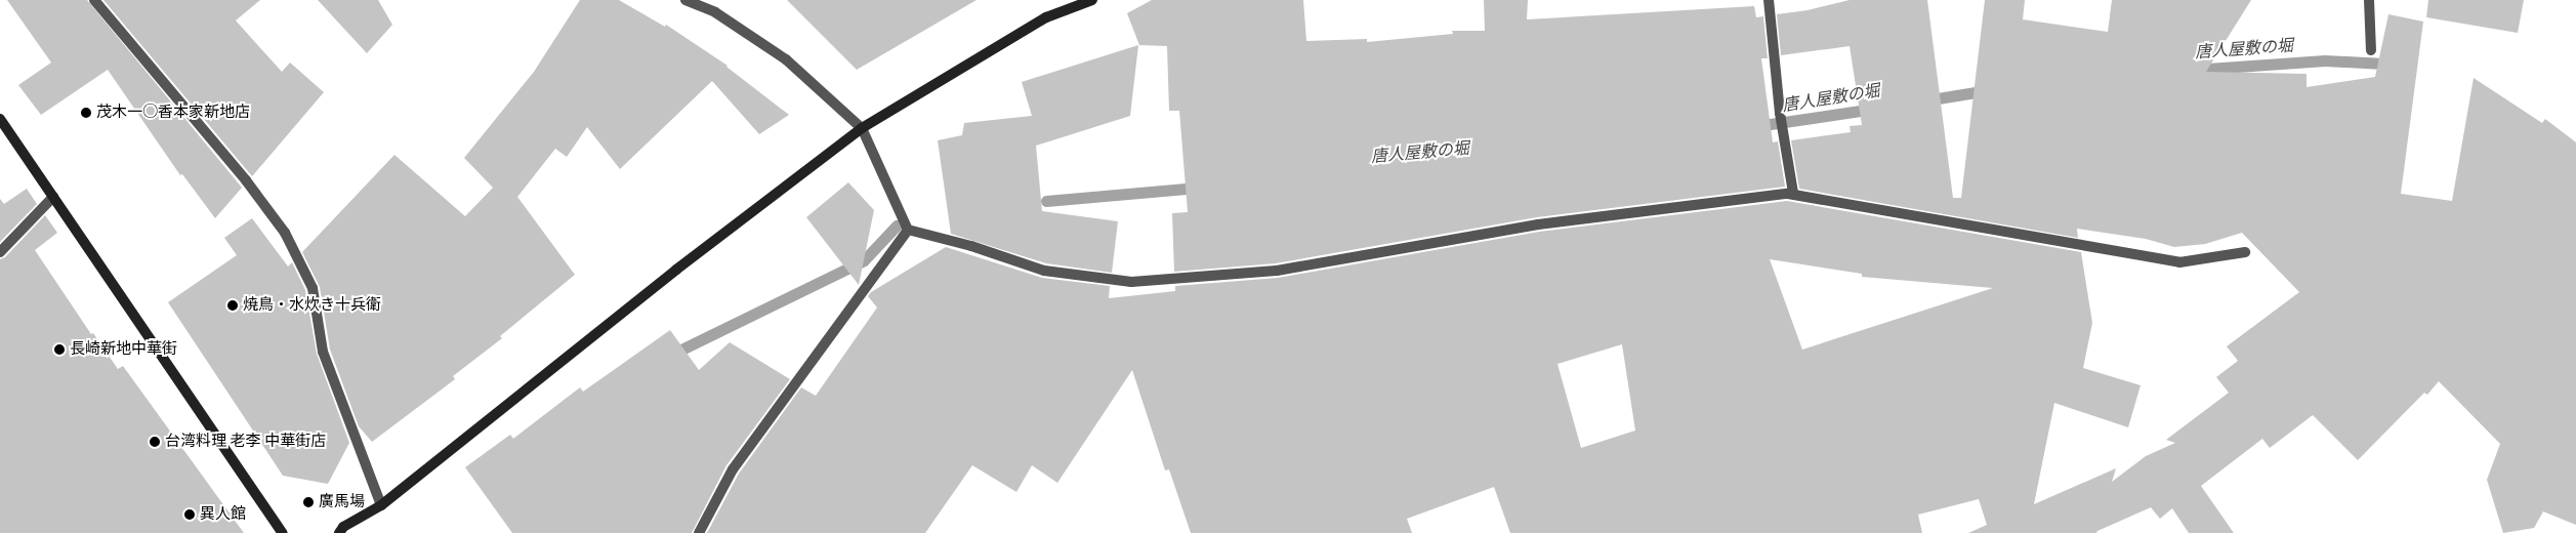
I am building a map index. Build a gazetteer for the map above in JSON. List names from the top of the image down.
{
  "water": ["唐人屋敷の堀"],
  "places": [
    "茂木一○香本家新地店",
    "焼鳥・水炊き十兵衛",
    "長崎新地中華街",
    "台湾料理 老李 中華街店",
    "廣馬場",
    "異人館"
  ]
}
